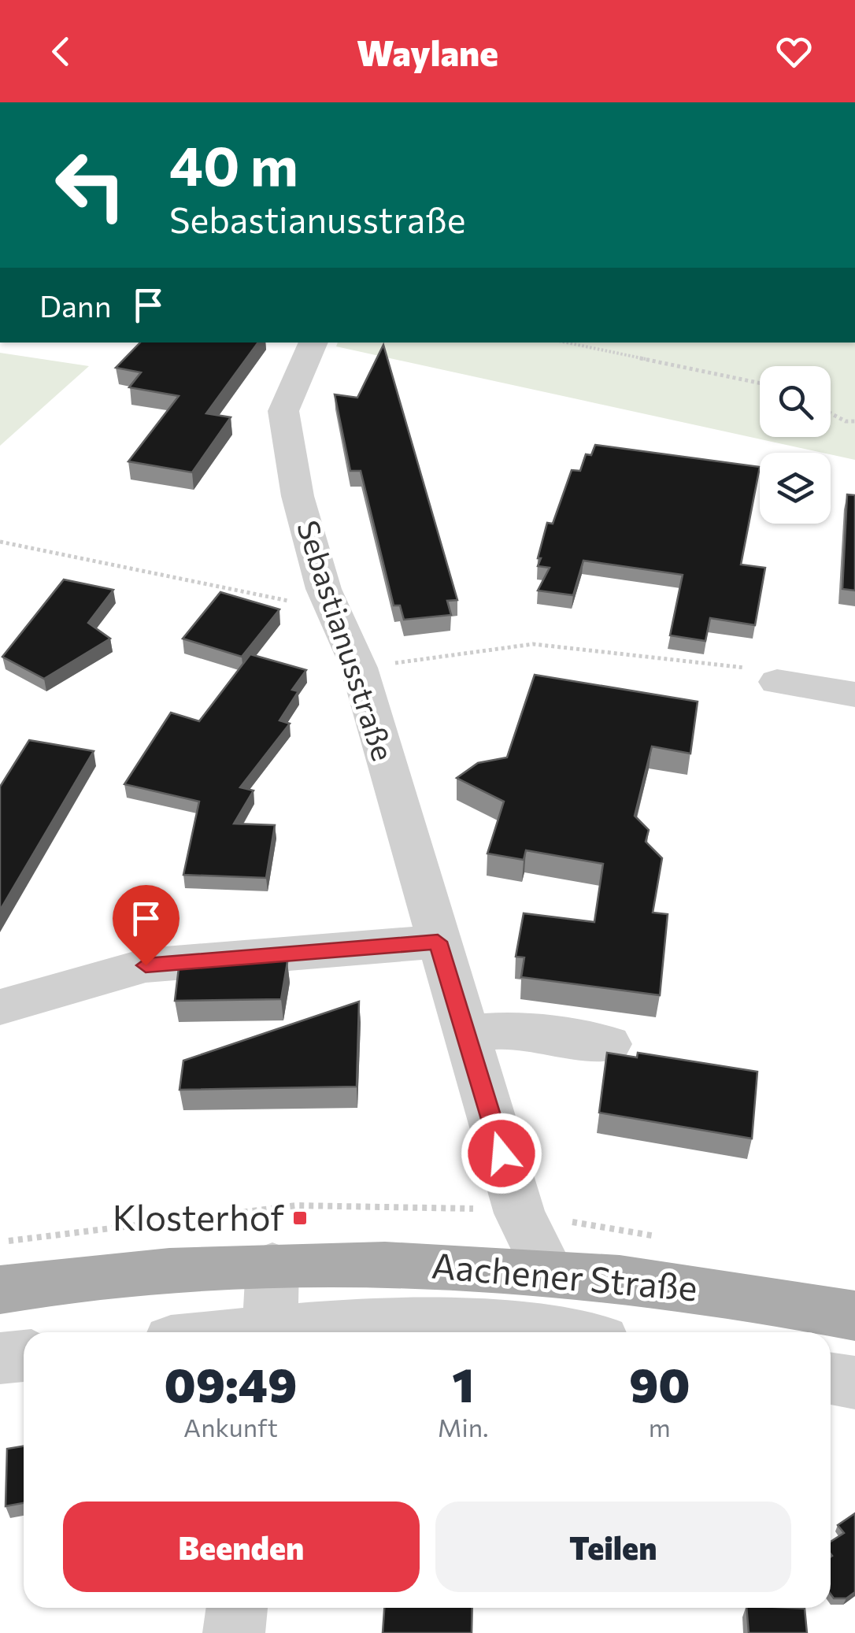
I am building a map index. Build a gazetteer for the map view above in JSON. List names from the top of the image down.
{
  "streets": {
    "main road": ["Aachener Straße"],
    "street": ["Sebastianusstraße"]
  },
  "crossings": [
    ["Sebastianusstraße", "Aachener Straße"]
  ],
  "places": {
    "transit": ["Klosterhof"]
  },
  "page": {
    "header": "Waylane",
    "turn": ["40 m", "Sebastianusstraße"],
    "then": "Dann",
    "eta": [
      "09:49",
      "Ankunft",
      "1",
      "Min.",
      "90",
      "m"
    ],
    "buttons": ["Beenden", "Teilen"]
  }
}
